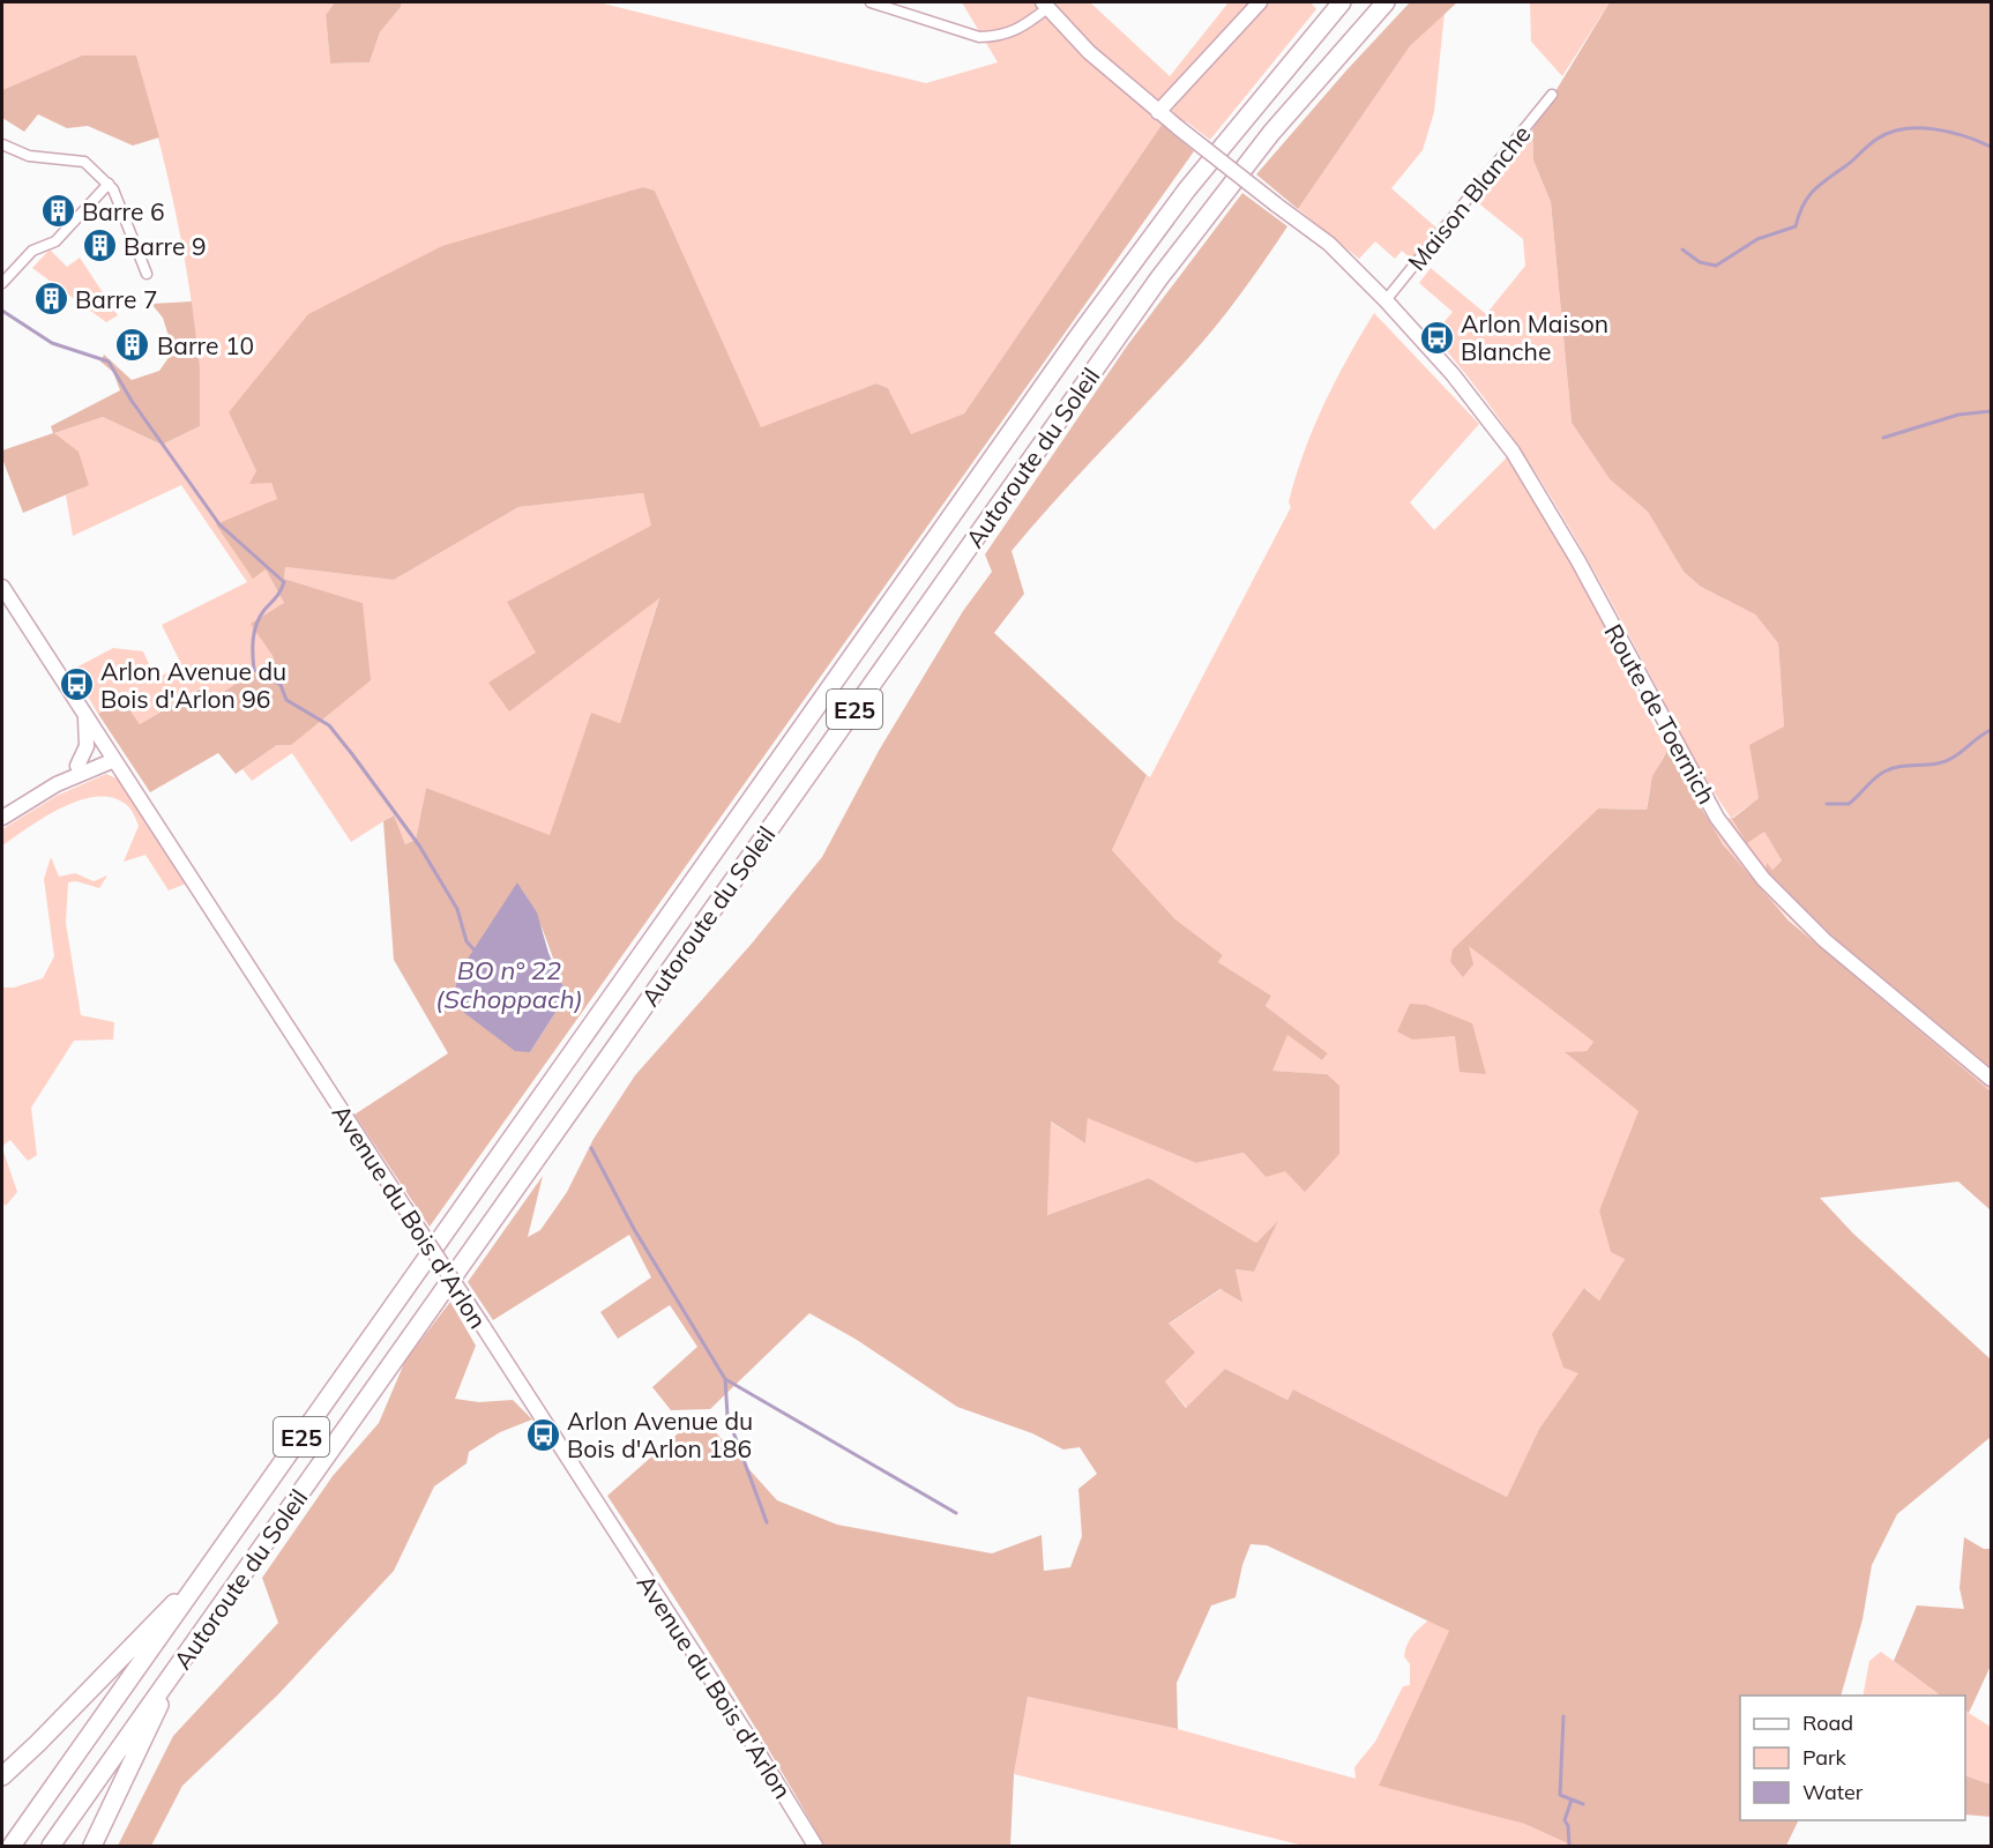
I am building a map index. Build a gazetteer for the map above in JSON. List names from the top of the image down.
{
  "streets": {
    "highway": ["Autoroute du Soleil", "E25"],
    "main road": ["Route de Toernich", "Avenue du Bois d'Arlon"],
    "street": ["Maison Blanche"]
  },
  "crossings": [
    ["Maison Blanche", "Route de Toernich"]
  ],
  "water": ["BO n° 22 (Schoppach)"],
  "places": {
    "building": [
      "Barre 6",
      "Barre 9",
      "Barre 7",
      "Barre 10"
    ],
    "bus stop": ["Arlon Maison Blanche", "Arlon Avenue du Bois d'Arlon 96", "Arlon Avenue du Bois d'Arlon 186"]
  },
  "legend": ["Road", "Park", "Water"]
}
